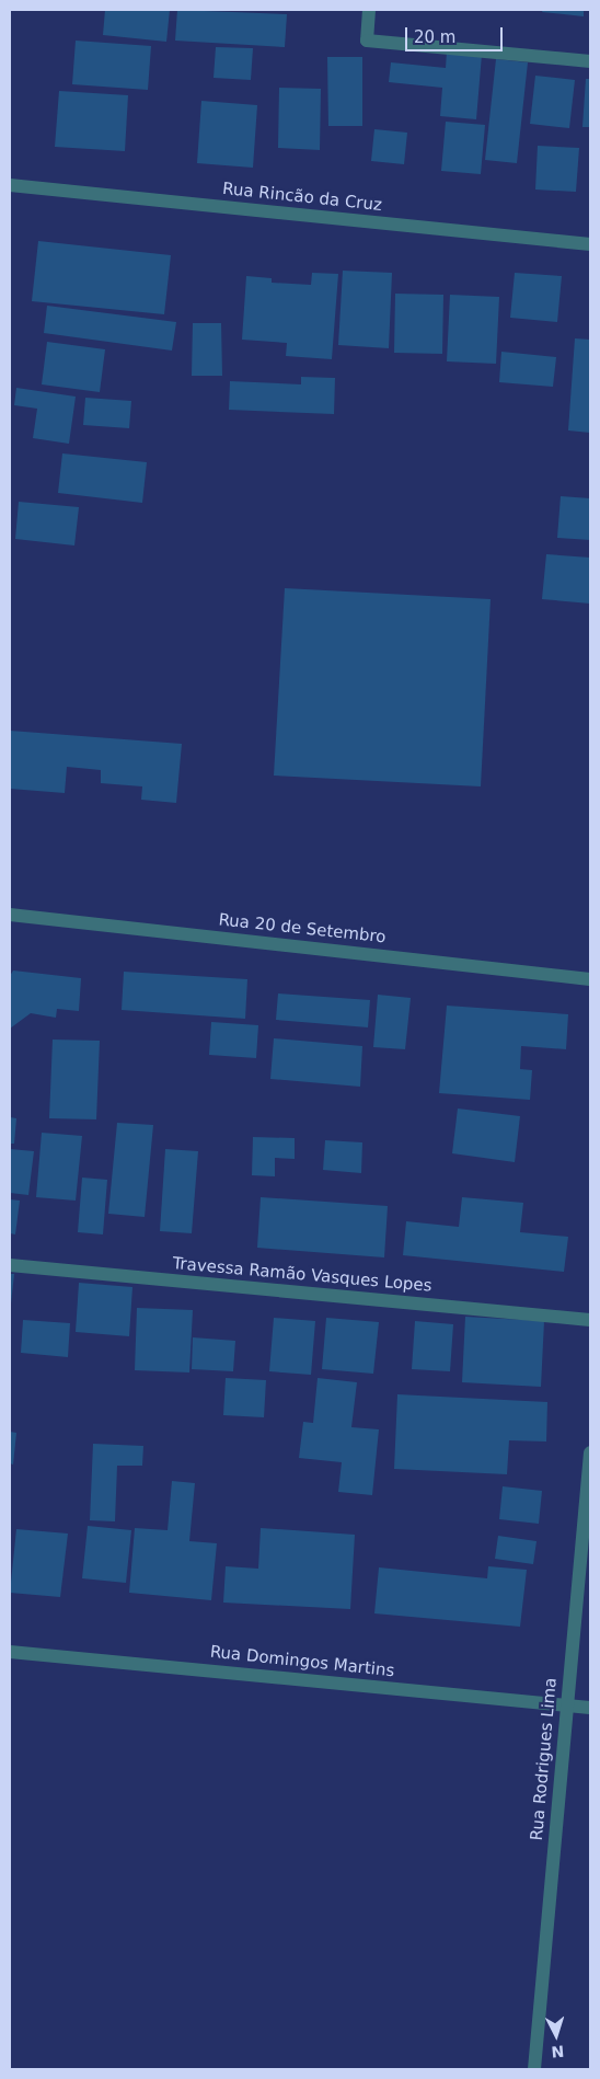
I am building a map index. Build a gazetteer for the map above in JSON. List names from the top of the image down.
{
  "streets": {
    "street": [
      "Rua Rincão da Cruz",
      "Rua 20 de Setembro",
      "Travessa Ramão Vasques Lopes",
      "Rua Domingos Martins",
      "Rua Rodrigues Lima"
    ]
  },
  "crossings": [
    ["Rua Domingos Martins", "Rua Rodrigues Lima"]
  ],
  "scale_bar": "20 m",
  "north": "bottom"
}
